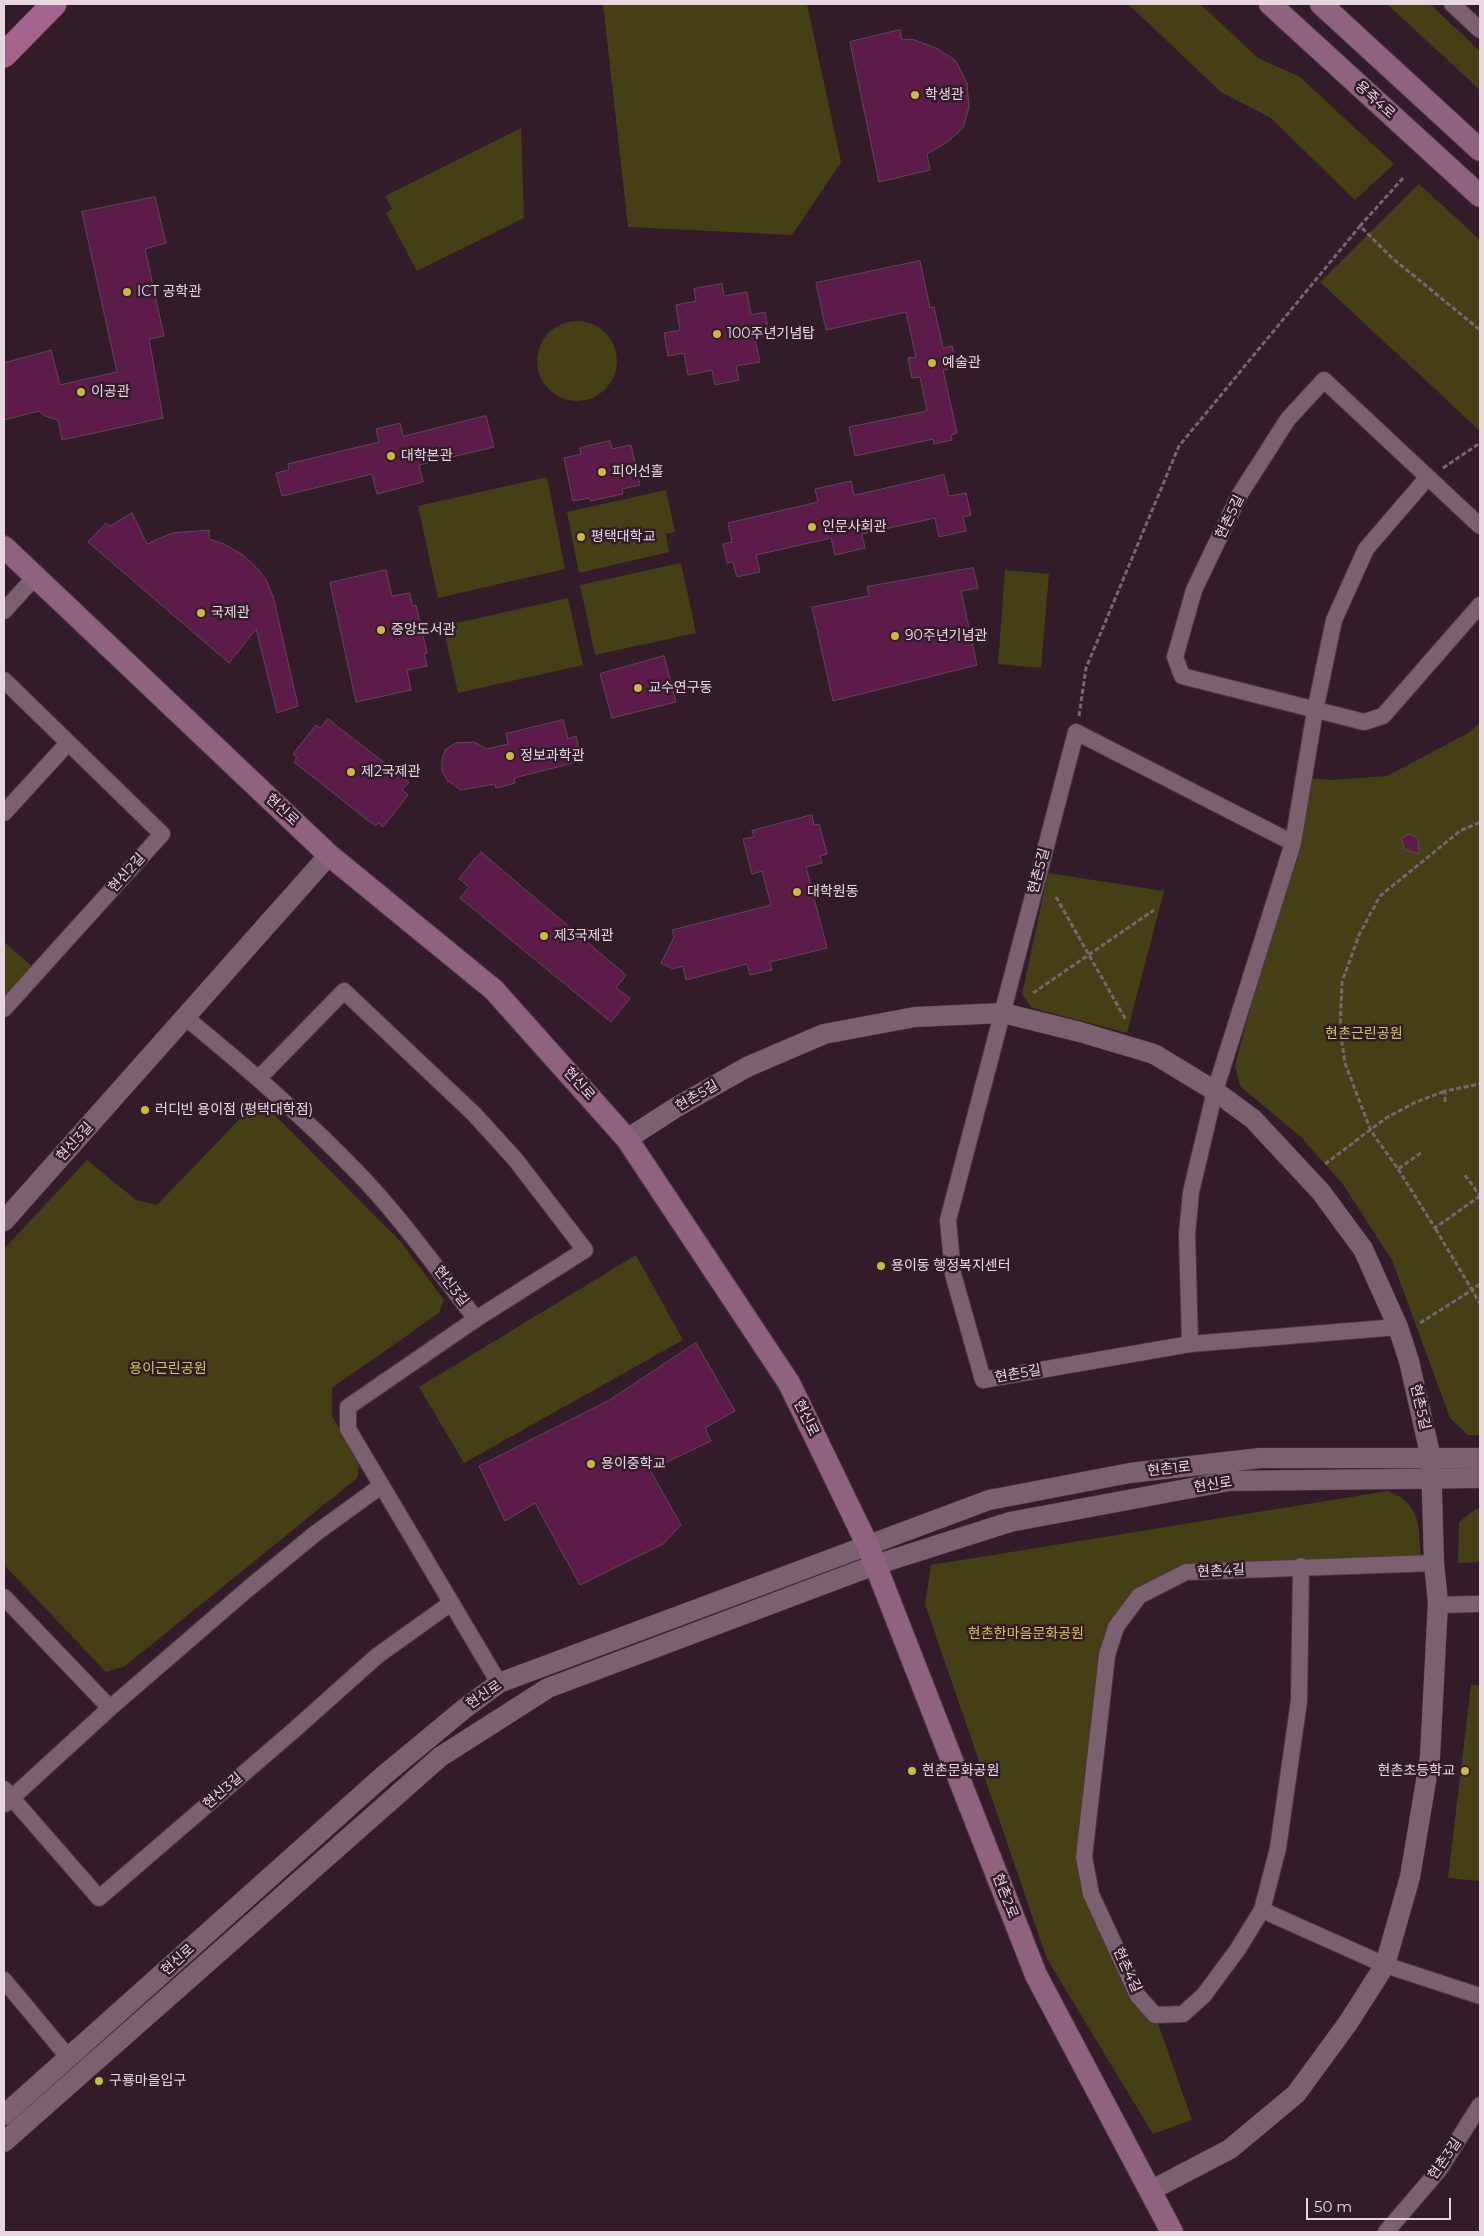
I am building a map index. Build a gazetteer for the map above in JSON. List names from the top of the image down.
{
  "streets": {
    "main road": ["용죽4로", "현신로", "현촌2로"],
    "street": [
      "현촌5길",
      "현신2길",
      "현신3길",
      "현촌1로",
      "현촌4길",
      "현촌3길"
    ]
  },
  "crossings": [
    ["현촌5길", "현신로"],
    ["현촌5길", "현촌1로"],
    ["현신로", "현신3길"],
    ["현신로", "현촌1로"],
    ["현신로", "현촌2로"],
    ["현촌1로", "현촌2로"]
  ],
  "parks": ["현촌근린공원", "용이근린공원", "현촌한마음문화공원"],
  "places": [
    "학생관",
    "ICT 공학관",
    "100주년기념탑",
    "예술관",
    "이공관",
    "대학본관",
    "피어선홀",
    "인문사회관",
    "평택대학교",
    "국제관",
    "중앙도서관",
    "90주년기념관",
    "교수연구동",
    "정보과학관",
    "제2국제관",
    "대학원동",
    "제3국제관",
    "러디빈 용이점 (평택대학점)",
    "용이동 행정복지센터",
    "용이중학교",
    "현촌문화공원",
    "현촌초등학교",
    "구룡마을입구"
  ],
  "scale_bar": "50 m"
}
